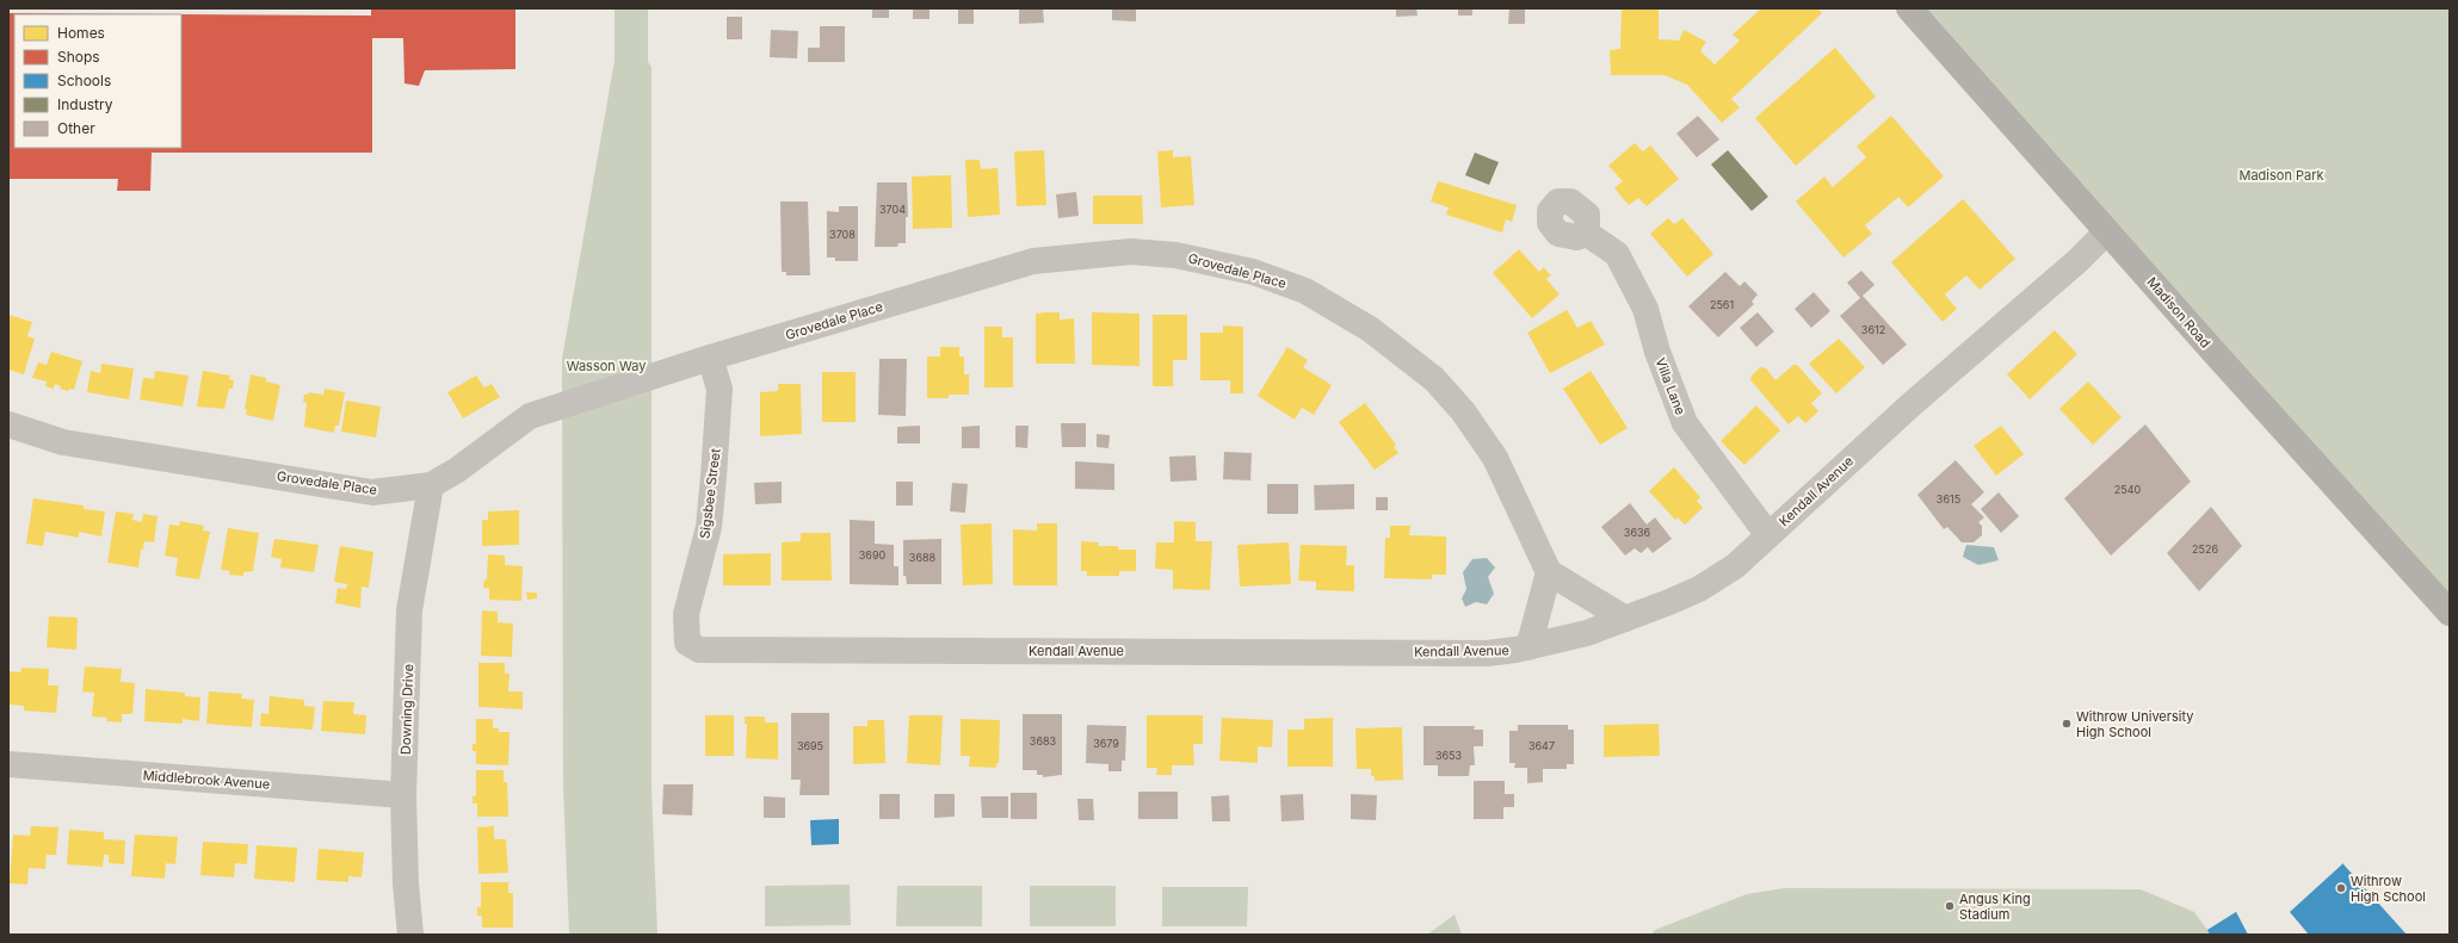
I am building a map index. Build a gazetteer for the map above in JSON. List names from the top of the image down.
{
  "streets": {
    "main road": ["Madison Road"],
    "street": [
      "Grovedale Place",
      "Villa Lane",
      "Kendall Avenue",
      "Sigsbee Street",
      "Downing Drive",
      "Middlebrook Avenue"
    ]
  },
  "crossings": [
    ["Grovedale Place", "Sigsbee Street"],
    ["Grovedale Place", "Downing Drive"],
    ["Madison Road", "Kendall Avenue"],
    ["Villa Lane", "Kendall Avenue"],
    ["Kendall Avenue", "Sigsbee Street"],
    ["Downing Drive", "Middlebrook Avenue"]
  ],
  "parks": ["Madison Park", "Wasson Way"],
  "places": ["Withrow University High School", "Withrow High School", "Angus King Stadium"],
  "house_numbers": [
    "3704",
    "3708",
    "2561",
    "3612",
    "2540",
    "3615",
    "3636",
    "2526",
    "3690",
    "3688",
    "3683",
    "3679",
    "3695",
    "3647",
    "3653"
  ],
  "legend": [
    "Homes",
    "Shops",
    "Schools",
    "Industry",
    "Other"
  ]
}
